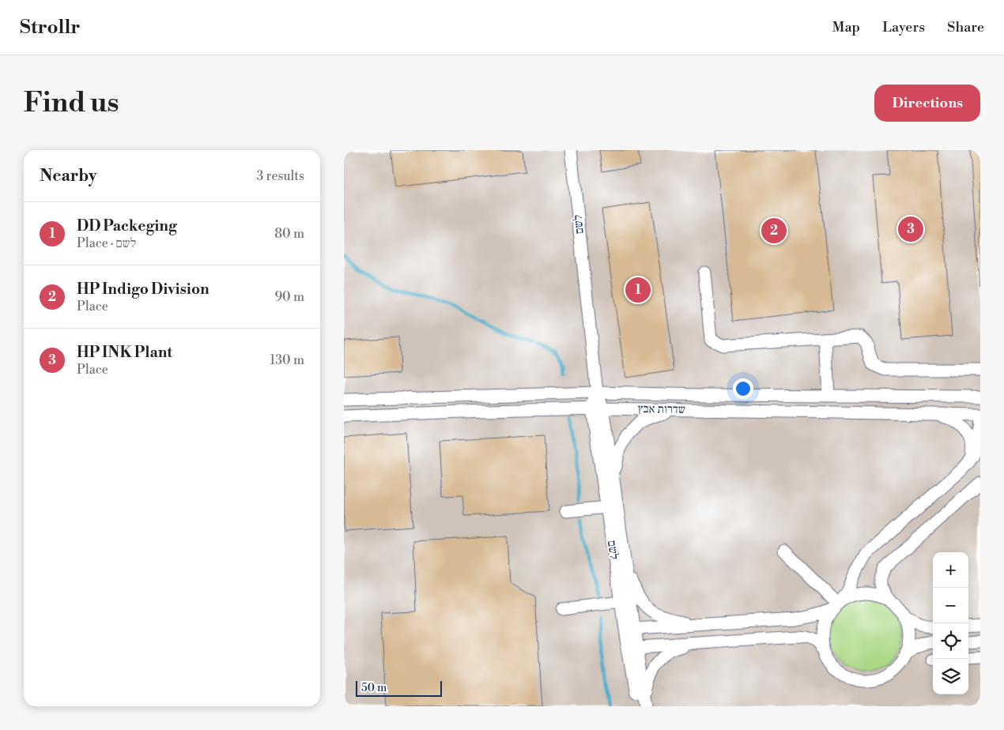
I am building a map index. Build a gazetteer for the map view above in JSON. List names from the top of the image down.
{
  "streets": {
    "street": ["לשם", "שדרות אבץ"]
  },
  "crossings": [
    ["לשם", "שדרות אבץ"]
  ],
  "scale_bar": "50 m",
  "page": {
    "header": "Strollr",
    "nav": ["Map", "Layers", "Share"],
    "buttons": "Directions",
    "title": "Find us",
    "heading": ["Nearby", "3 results"],
    "list": [
      {
        "mark": "1",
        "name": "DD Packeging",
        "note": "Place · לשם",
        "value": "80 m"
      },
      {
        "mark": "2",
        "name": "HP Indigo Division",
        "note": "Place",
        "value": "90 m"
      },
      {
        "mark": "3",
        "name": "HP INK Plant",
        "note": "Place",
        "value": "130 m"
      }
    ],
    "pins": ["3", "2", "1"],
    "map_buttons": ["+", "−"],
    "scale": "50 m"
  }
}
